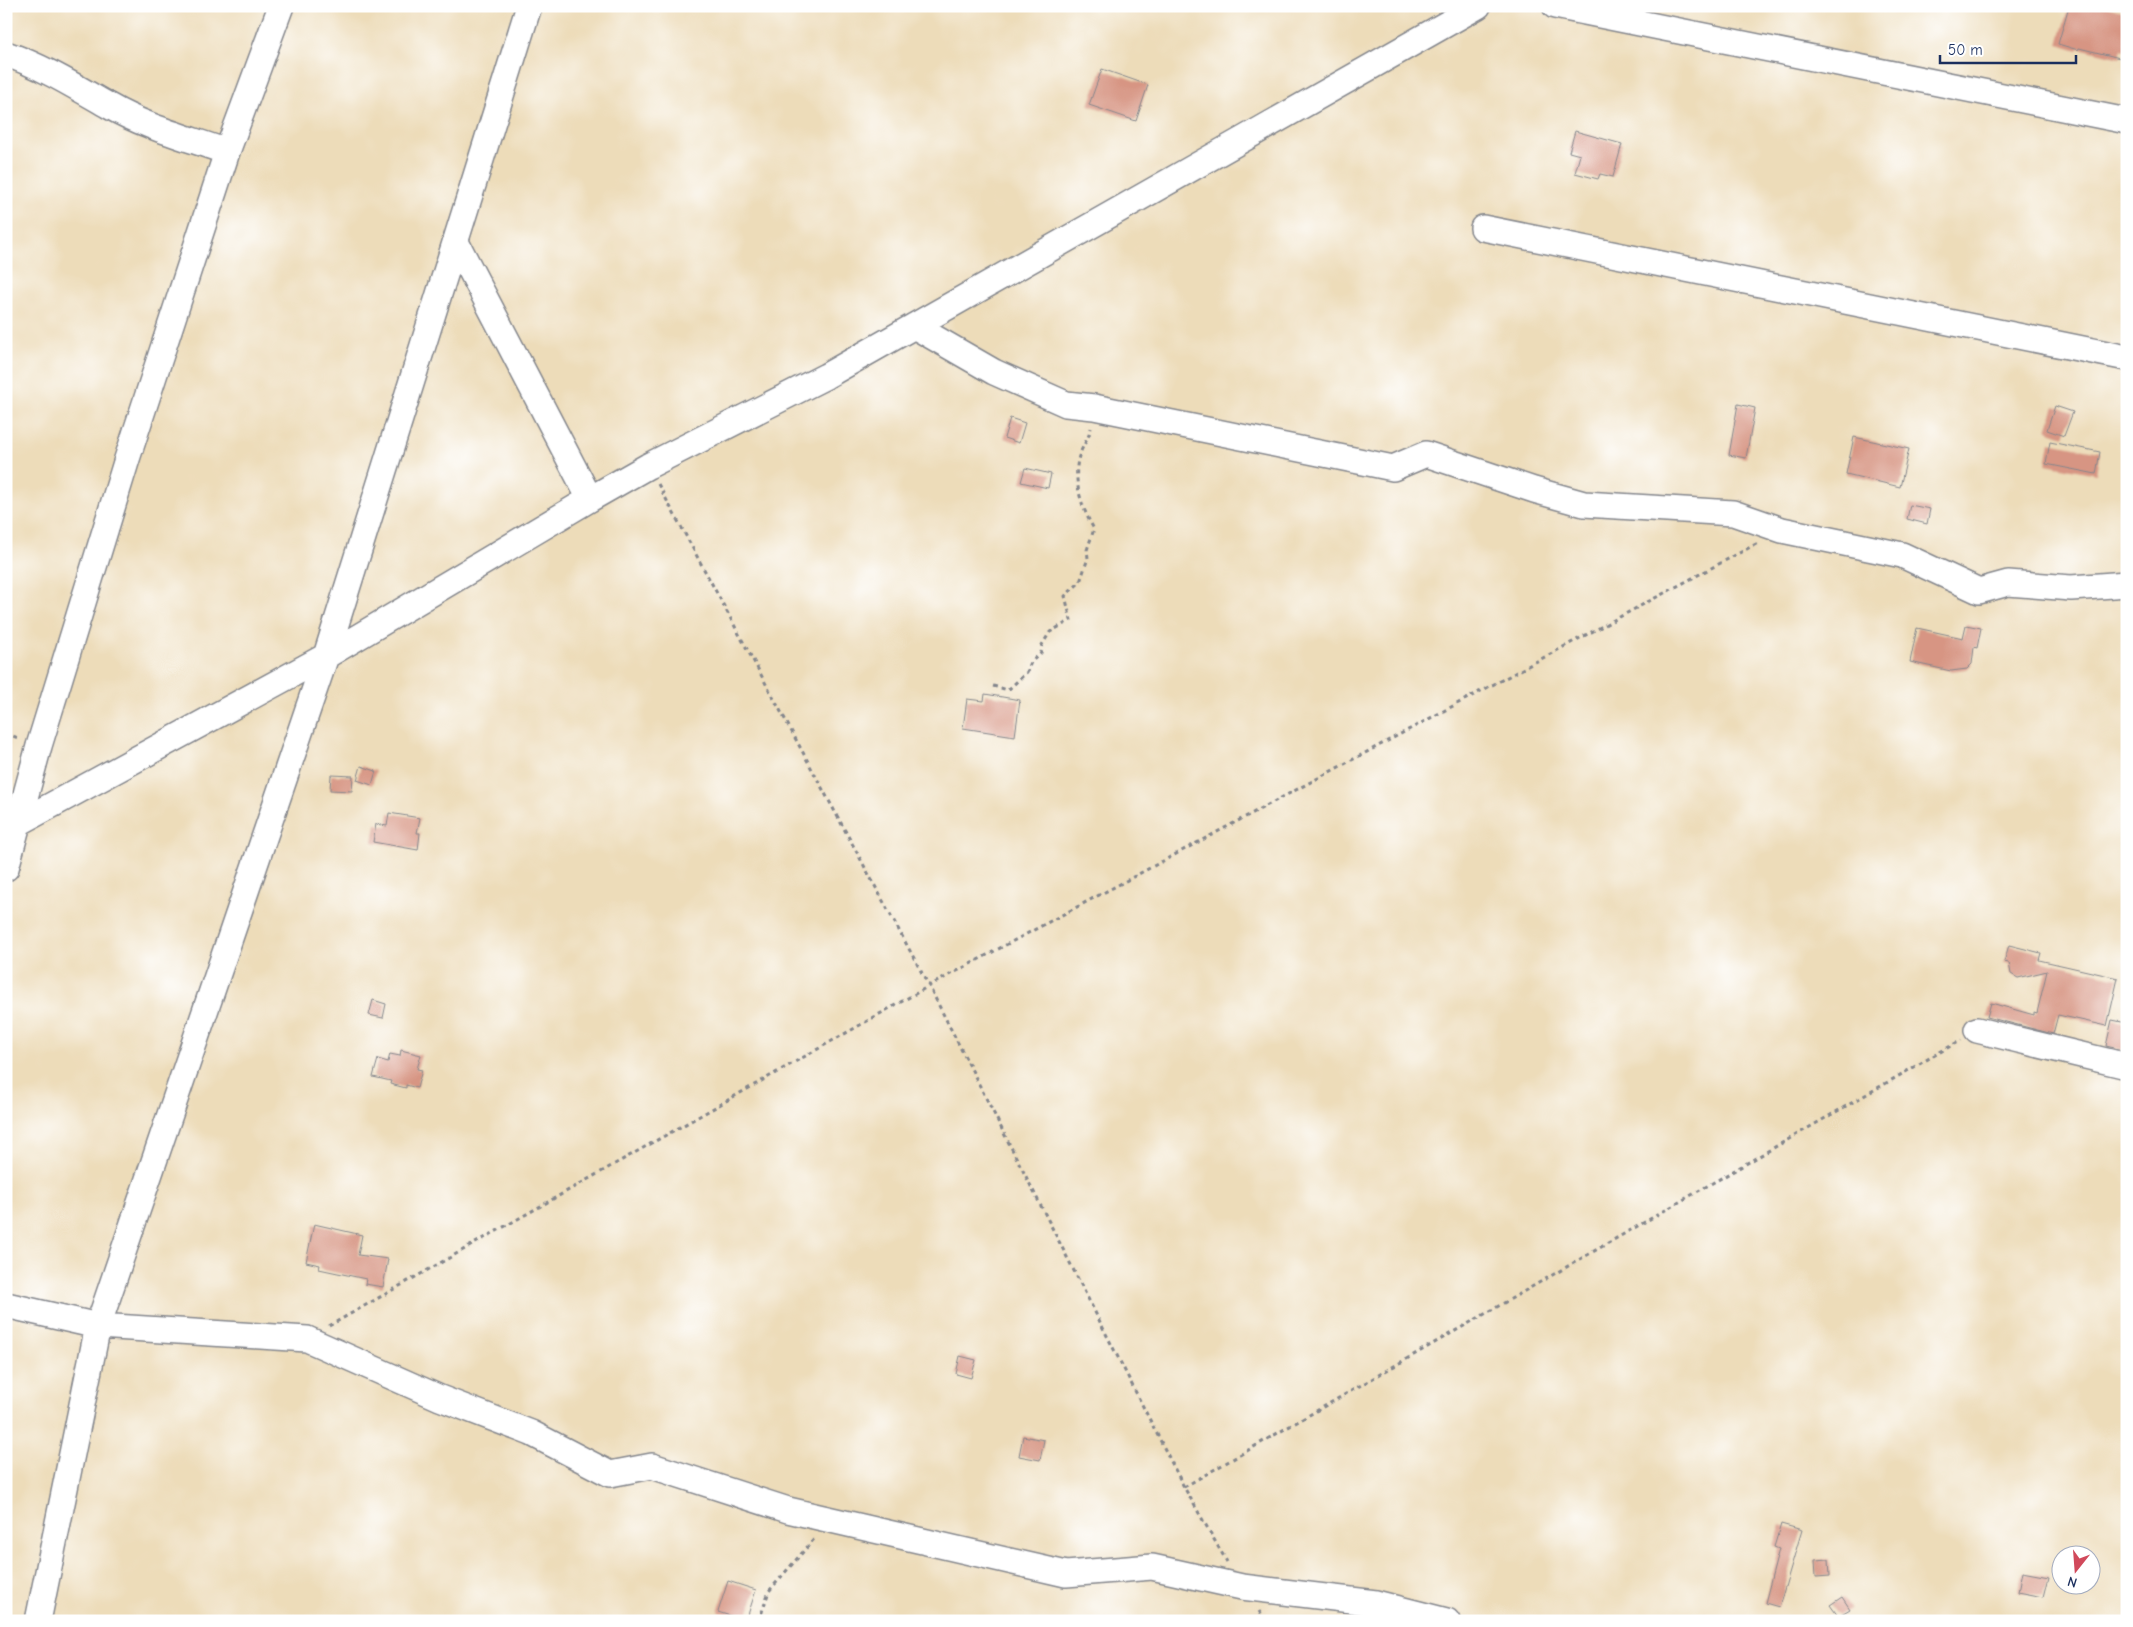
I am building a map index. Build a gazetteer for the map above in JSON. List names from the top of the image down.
{
  "scale_bar": "50 m",
  "north": "bottom"
}
